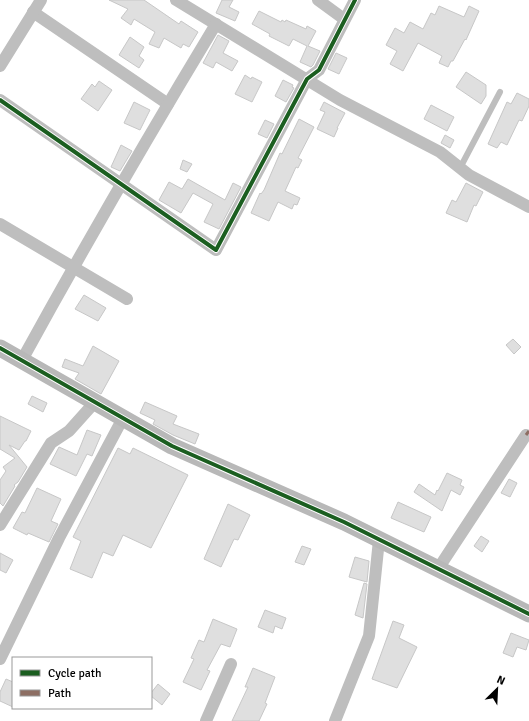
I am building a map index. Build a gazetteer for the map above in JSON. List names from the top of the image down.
{
  "legend": ["Cycle path", "Path"],
  "north": "top right"
}
